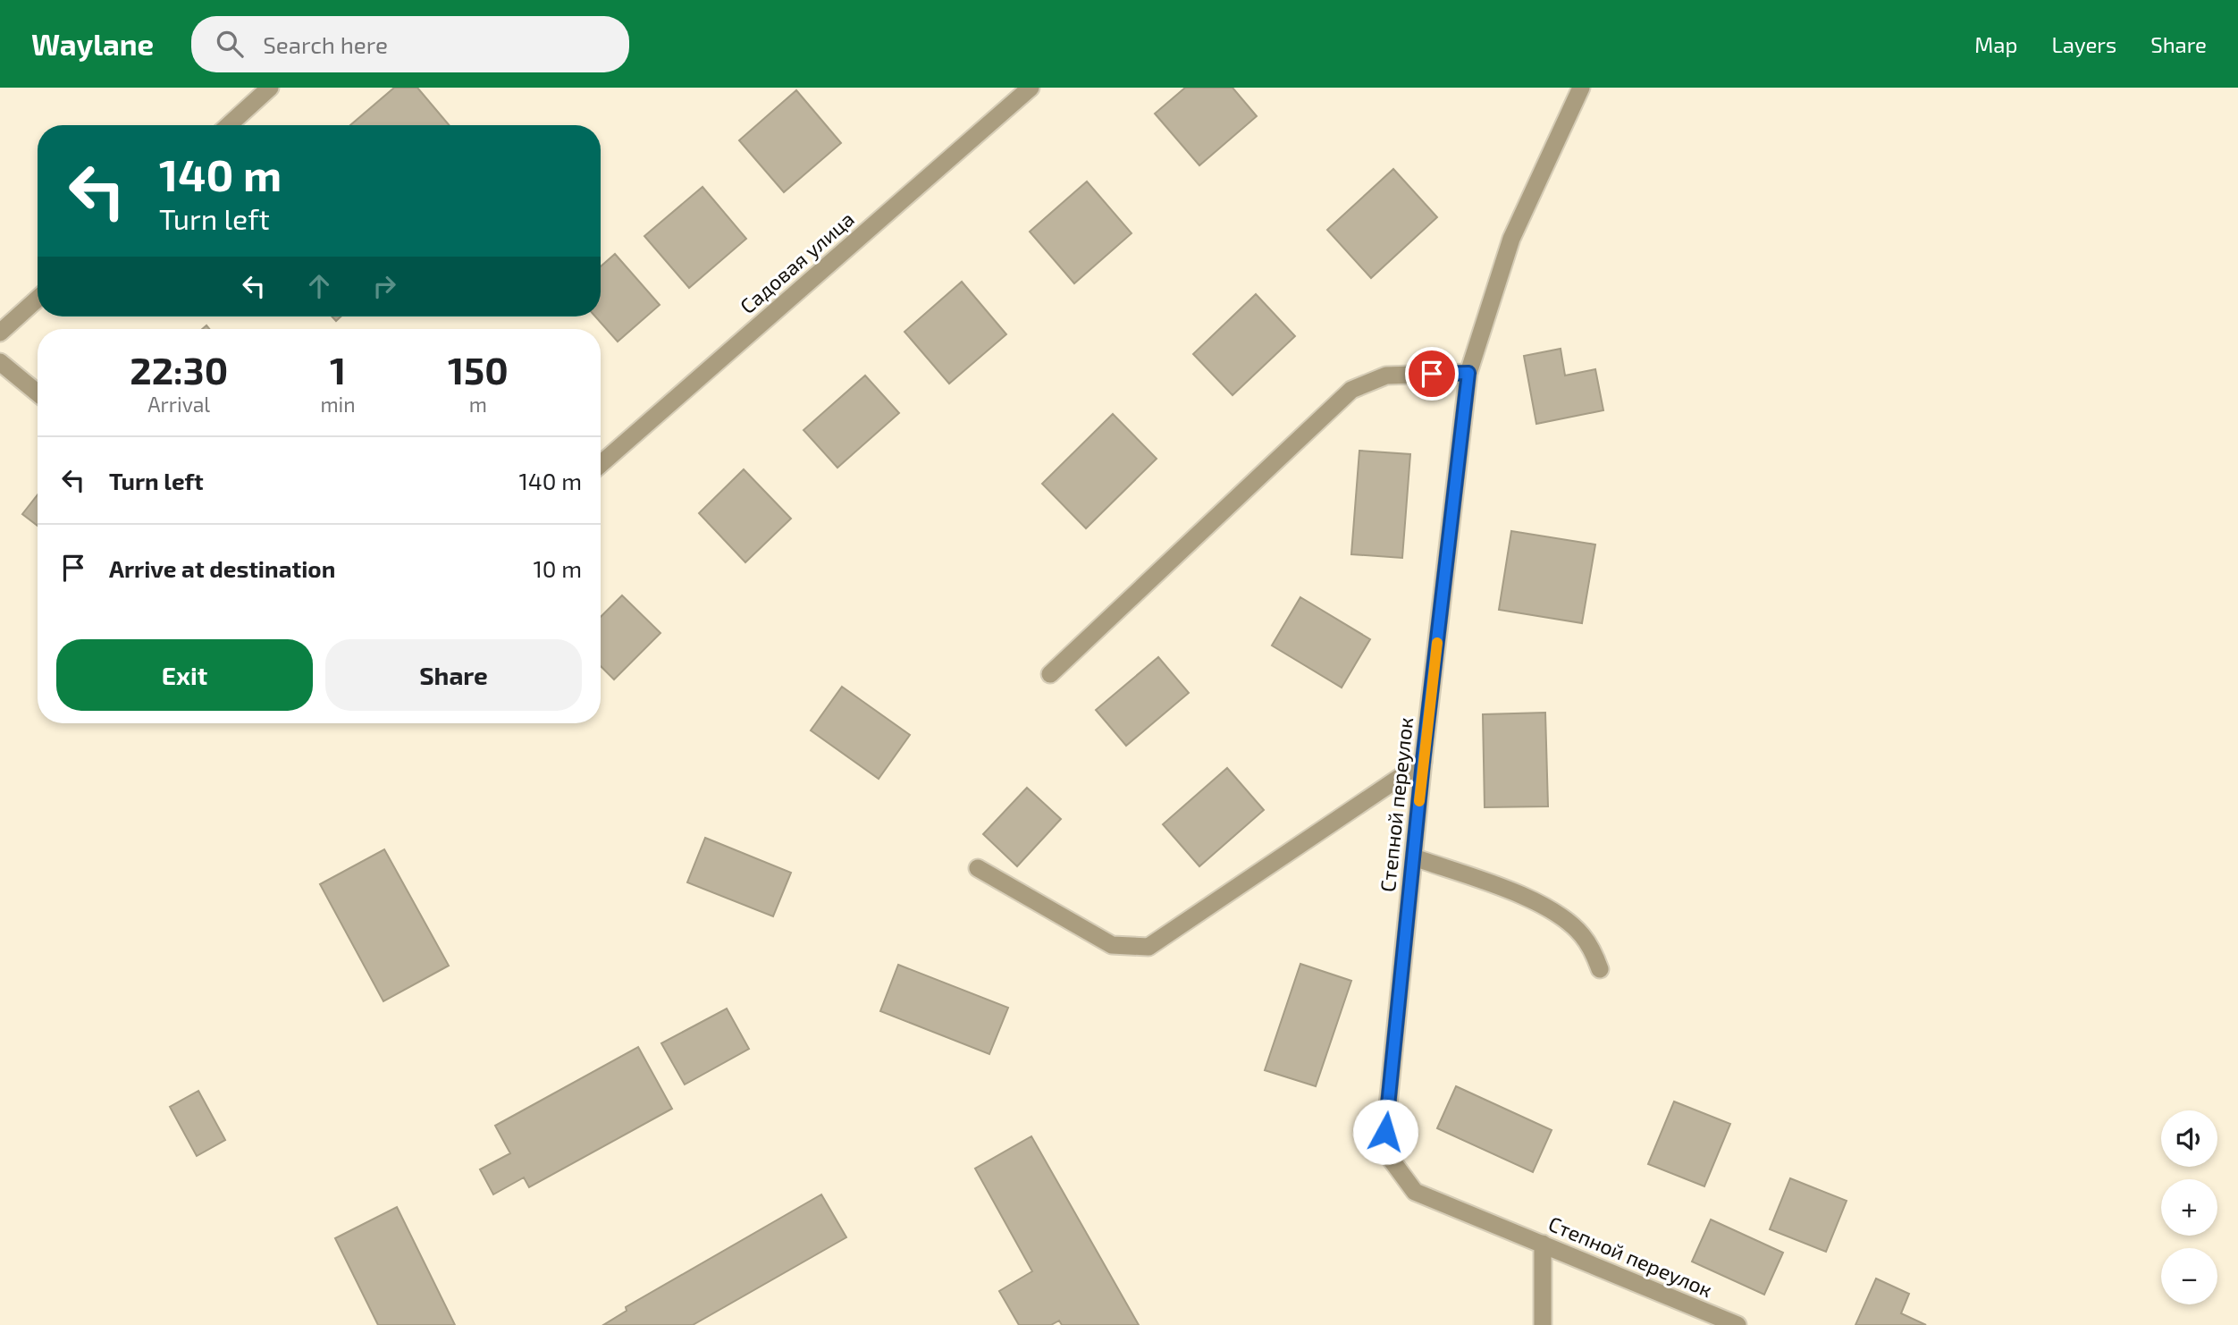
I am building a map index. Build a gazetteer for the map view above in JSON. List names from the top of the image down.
{
  "streets": {
    "street": ["Садовая улица", "Степной переулок"]
  },
  "page": {
    "header": "Waylane",
    "search": "Search here",
    "nav": ["Map", "Layers", "Share"],
    "turn": ["140 m", "Turn left"],
    "eta": [
      "22:30",
      "Arrival",
      "1",
      "min",
      "150",
      "m"
    ],
    "list": [
      {
        "name": "Turn left",
        "value": "140 m"
      },
      {
        "name": "Arrive at destination",
        "value": "10 m"
      }
    ],
    "buttons": ["Exit", "Share"],
    "map_buttons": ["+", "−"]
  }
}
